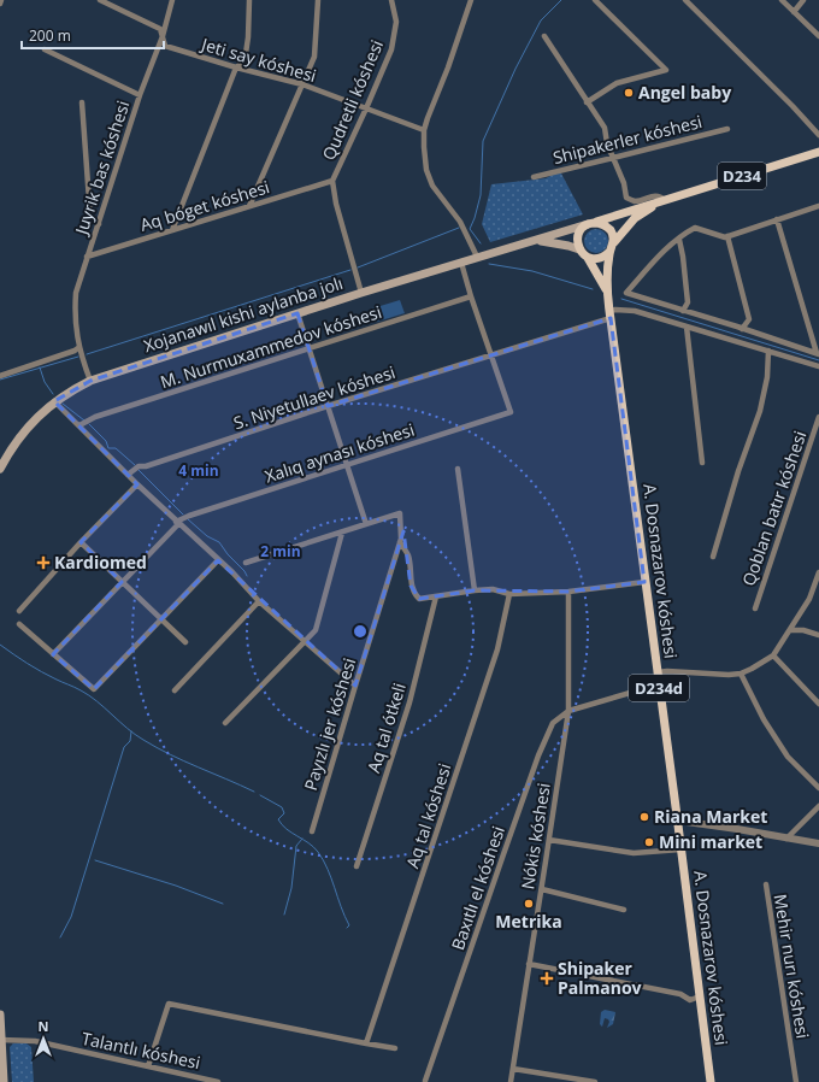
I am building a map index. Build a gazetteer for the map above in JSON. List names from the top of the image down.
{
  "streets": {
    "main road": [
      "D234",
      "Xojanawıl kishi aylanba jolı",
      "A. Dosnazarov kóshesi",
      "D234d"
    ],
    "street": [
      "Jeti say kóshesi",
      "Qudretli kóshesi",
      "Shipakerler kóshesi",
      "Juyrik bas kóshesi",
      "Aq bóget kóshesi",
      "M. Nurmuxammedov kóshesi",
      "S. Niyetullaev kóshesi",
      "Xalıq aynası kóshesi",
      "Qoblan batır kóshesi",
      "Payızlı jer kóshesi",
      "Aq tal ótkeli",
      "Aq tal kóshesi",
      "Nókis kóshesi",
      "Baxıtlı el kóshesi",
      "Mehir nurı kóshesi",
      "Talantlı kóshesi"
    ]
  },
  "crossings": [
    ["Jeti say kóshesi", "Qudretli kóshesi"],
    ["Jeti say kóshesi", "Juyrik bas kóshesi"],
    ["Qudretli kóshesi", "Aq bóget kóshesi"],
    ["Juyrik bas kóshesi", "Aq bóget kóshesi"],
    ["Juyrik bas kóshesi", "Xojanawıl kishi aylanba jolı"],
    ["D234", "Xojanawıl kishi aylanba jolı"],
    ["D234", "D234d"],
    ["Xojanawıl kishi aylanba jolı", "D234d"],
    ["S. Niyetullaev kóshesi", "Xalıq aynası kóshesi"],
    ["S. Niyetullaev kóshesi", "A. Dosnazarov kóshesi"],
    ["A. Dosnazarov kóshesi", "D234d"],
    ["Nókis kóshesi", "Baxıtlı el kóshesi"]
  ],
  "places": {
    "other": [
      "Angel baby",
      "Riana Market",
      "Mini market",
      "Metrika"
    ],
    "health": ["Kardiomed", "Shipaker Palmanov"]
  },
  "scale_bar": "200 m",
  "north": "top",
  "rings": ["4 min", "2 min"]
}
